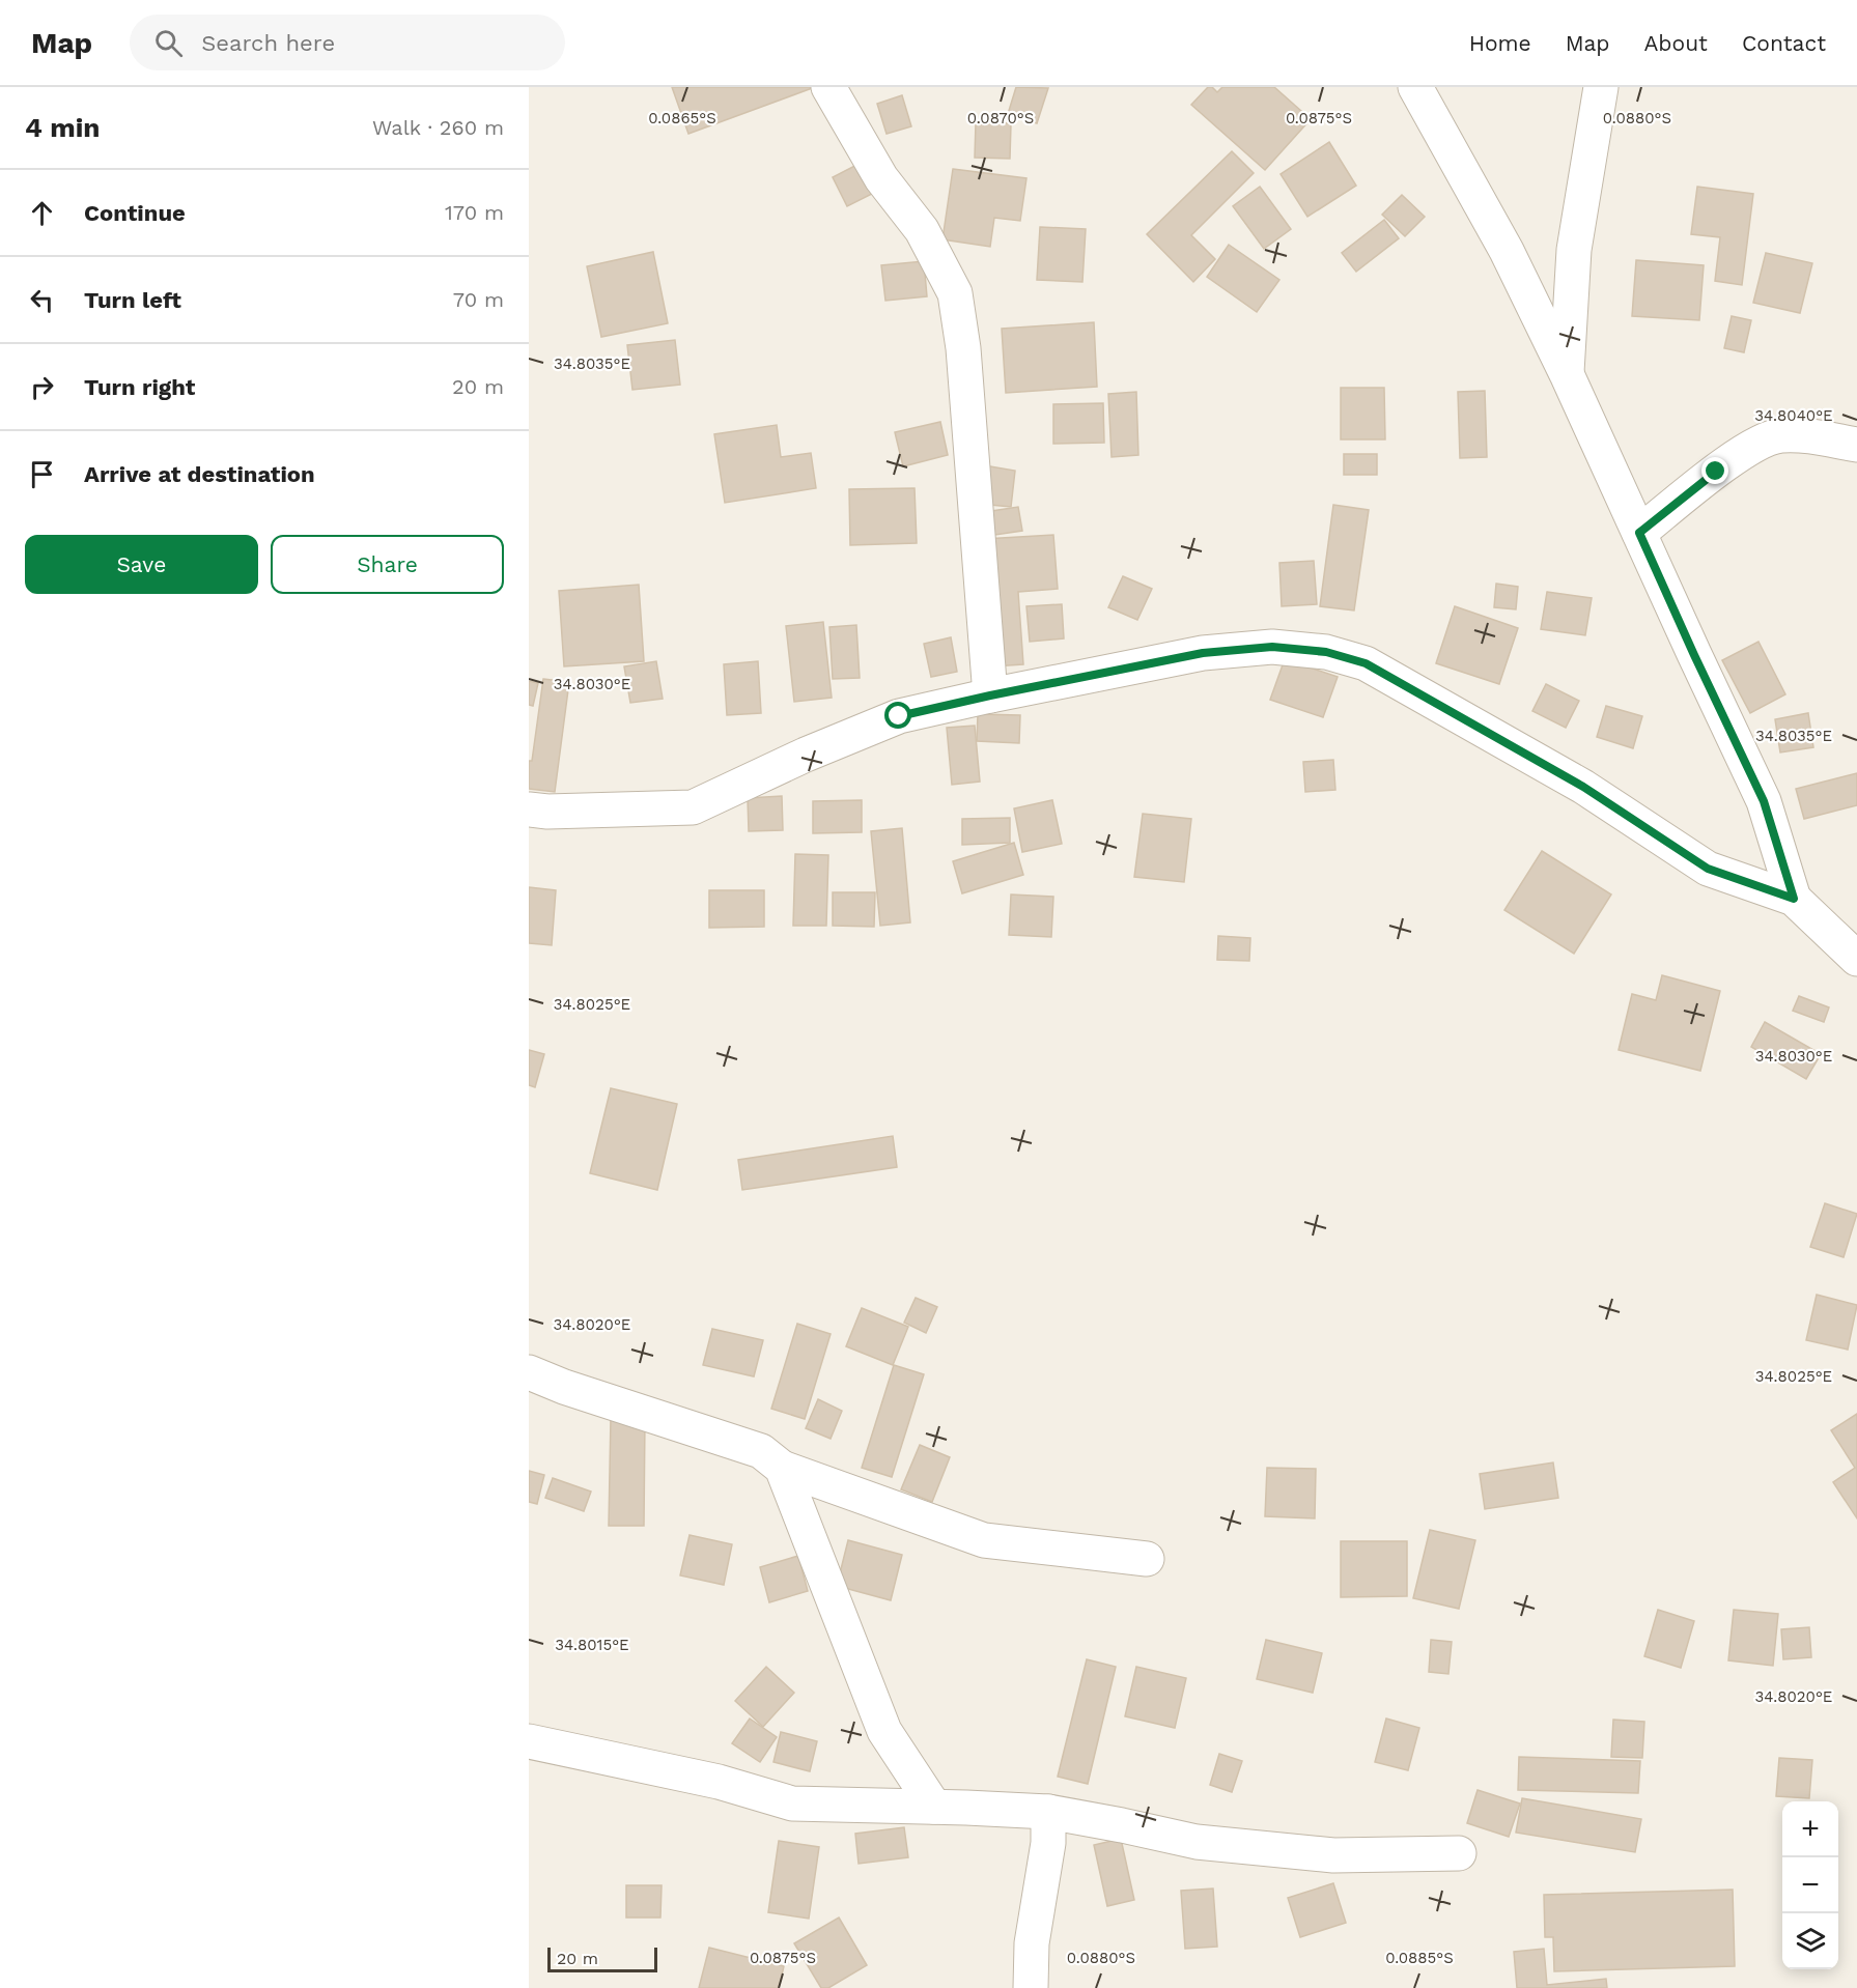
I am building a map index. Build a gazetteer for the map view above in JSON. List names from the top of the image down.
{
  "scale_bar": "20 m",
  "page": {
    "header": "Map",
    "search": "Search here",
    "nav": [
      "Home",
      "Map",
      "About",
      "Contact"
    ],
    "heading": ["4 min", "Walk · 260 m"],
    "list": [
      ["Continue", "170 m"],
      ["Turn left", "70 m"],
      ["Turn right", "20 m"],
      "Arrive at destination"
    ],
    "buttons": ["Save", "Share"],
    "map_buttons": ["+", "−"],
    "scale": "20 m"
  },
  "coordinates": [
    "0.0865°S",
    "0.0870°S",
    "0.0875°S",
    "0.0880°S",
    "34.8035°E",
    "34.8040°E",
    "34.8030°E",
    "34.8025°E",
    "34.8020°E",
    "34.8015°E",
    "0.0885°S"
  ]
}
